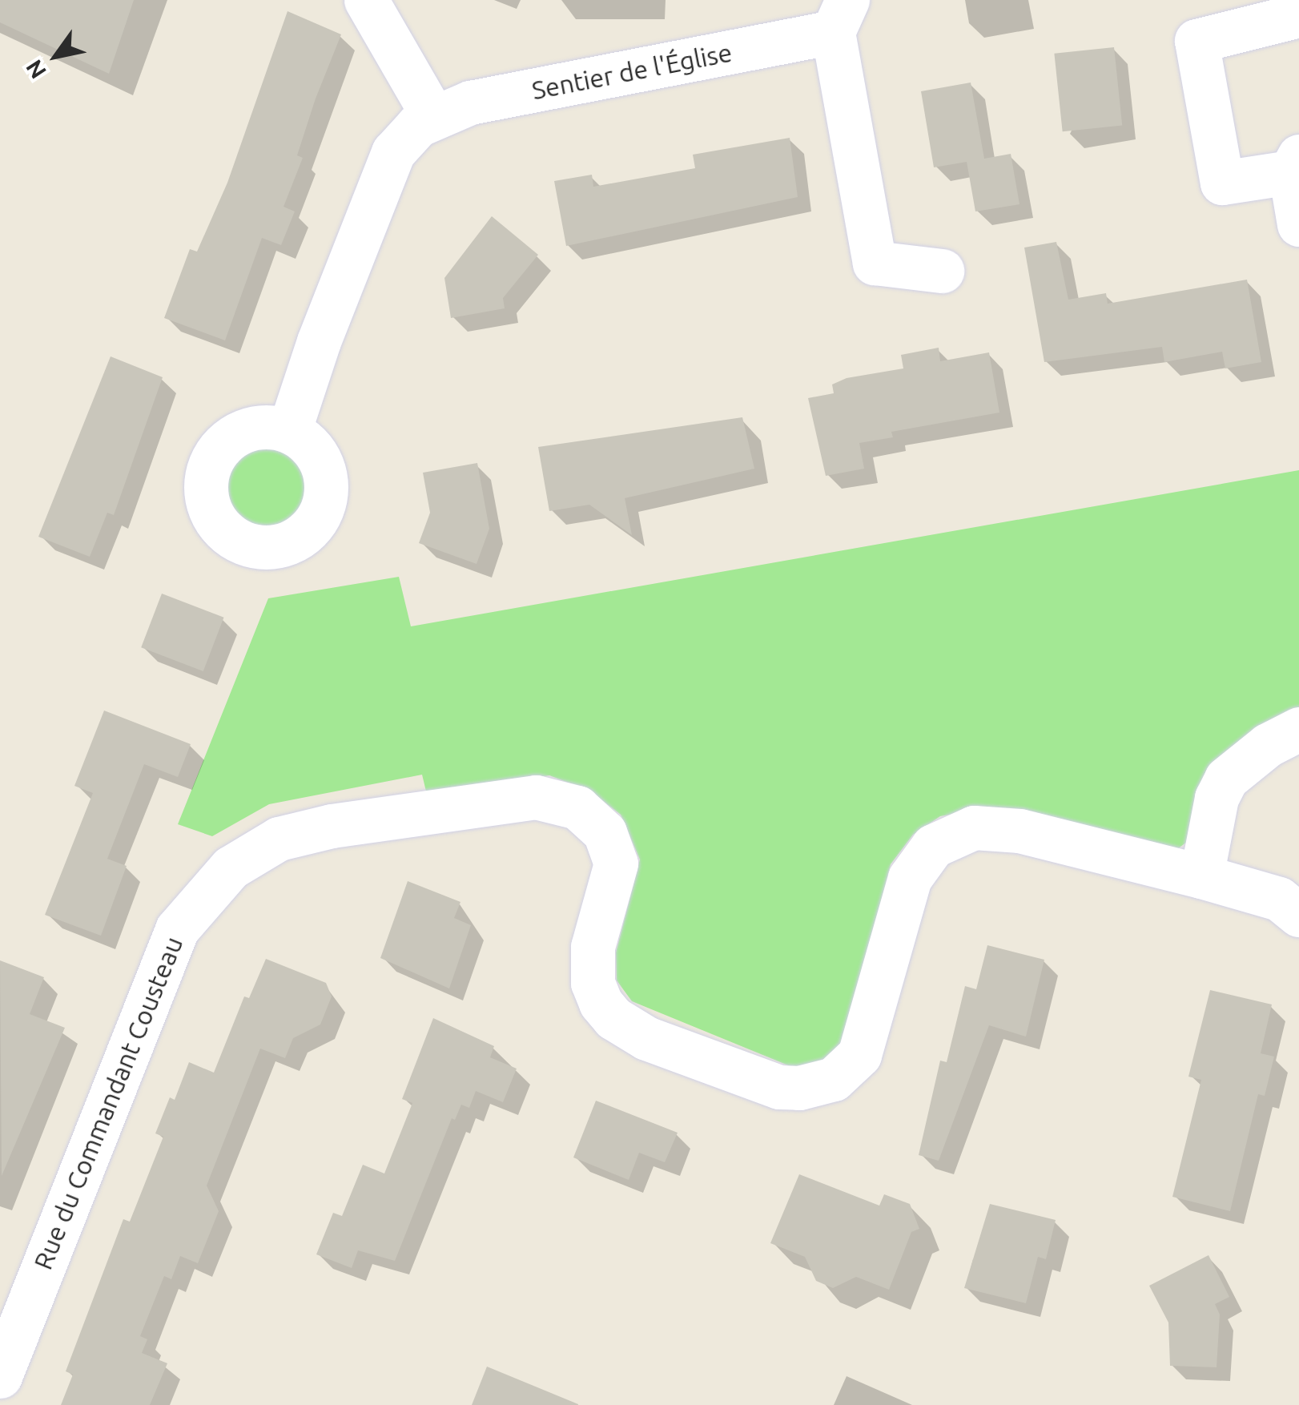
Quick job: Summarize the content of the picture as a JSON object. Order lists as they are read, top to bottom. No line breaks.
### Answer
{"streets":{"street":["Sentier de l'Église","Rue du Commandant Cousteau"]},"north":"bottom left"}
